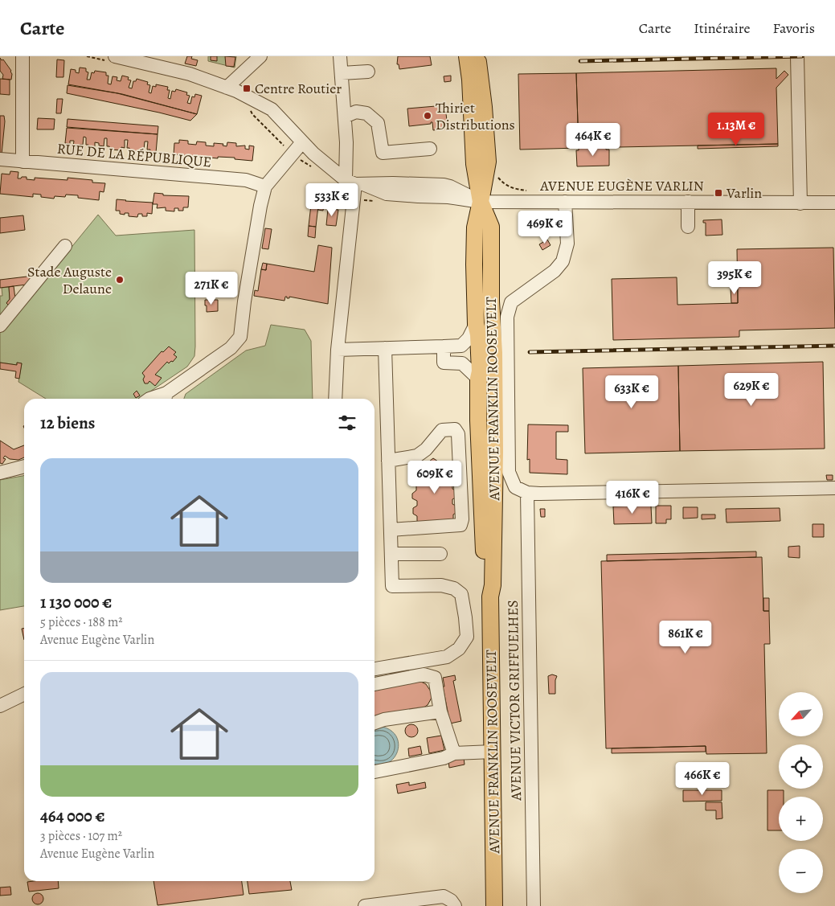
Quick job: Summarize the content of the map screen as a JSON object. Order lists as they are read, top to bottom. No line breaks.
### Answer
{"streets":{"main road":["AVENUE FRANKLIN ROOSEVELT"],"street":["RUE DE LA RÉPUBLIQUE","AVENUE EUGÈNE VARLIN","AVENUE VICTOR GRIFFUELHES"]},"crossings":[["AVENUE EUGÈNE VARLIN","AVENUE FRANKLIN ROOSEVELT"]],"places":{"transit":["Centre Routier","Varlin"],"other":["Thiriet Distributions","Stade Auguste Delaune"]},"north":"bottom left","page":{"header":"Carte","nav":["Carte","Itinéraire","Favoris"],"price":["1.13M €","464K €","533K €","469K €","395K €","271K €","629K €","633K €","609K €","416K €","861K €","466K €"],"heading":"12 biens","list":[{"name":"1 130 000 €","note":"5 pièces · 188 m² · Avenue Eugène Varlin"},{"name":"464 000 €","note":"3 pièces · 107 m² · Avenue Eugène Varlin"}],"map_buttons":["+","−"]}}
